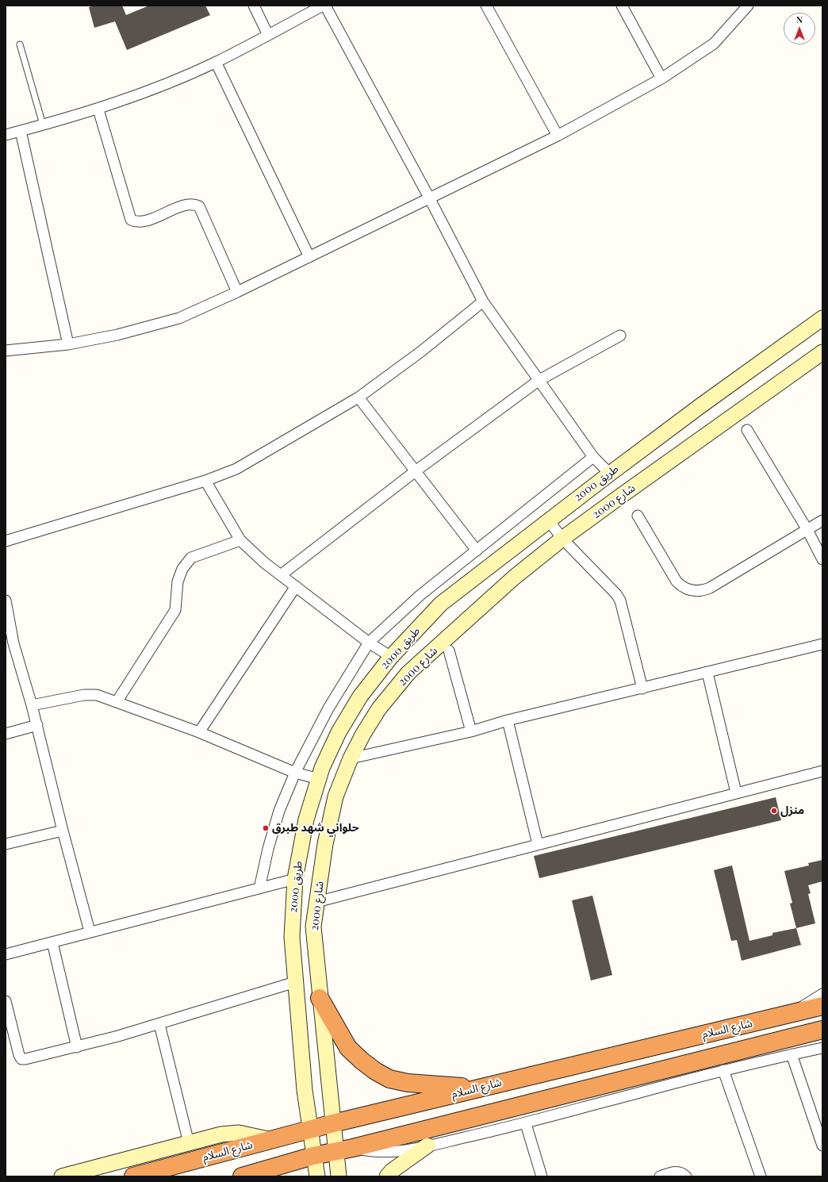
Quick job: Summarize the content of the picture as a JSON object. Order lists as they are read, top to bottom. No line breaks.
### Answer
{"streets":{"highway":["شارع السلام"],"street":["طريق 2000","شارع 2000"]},"crossings":[["طريق 2000","شارع السلام"],["شارع 2000","شارع السلام"]],"places":["منزل","حلواني شهد طبرق"],"north":"top"}
